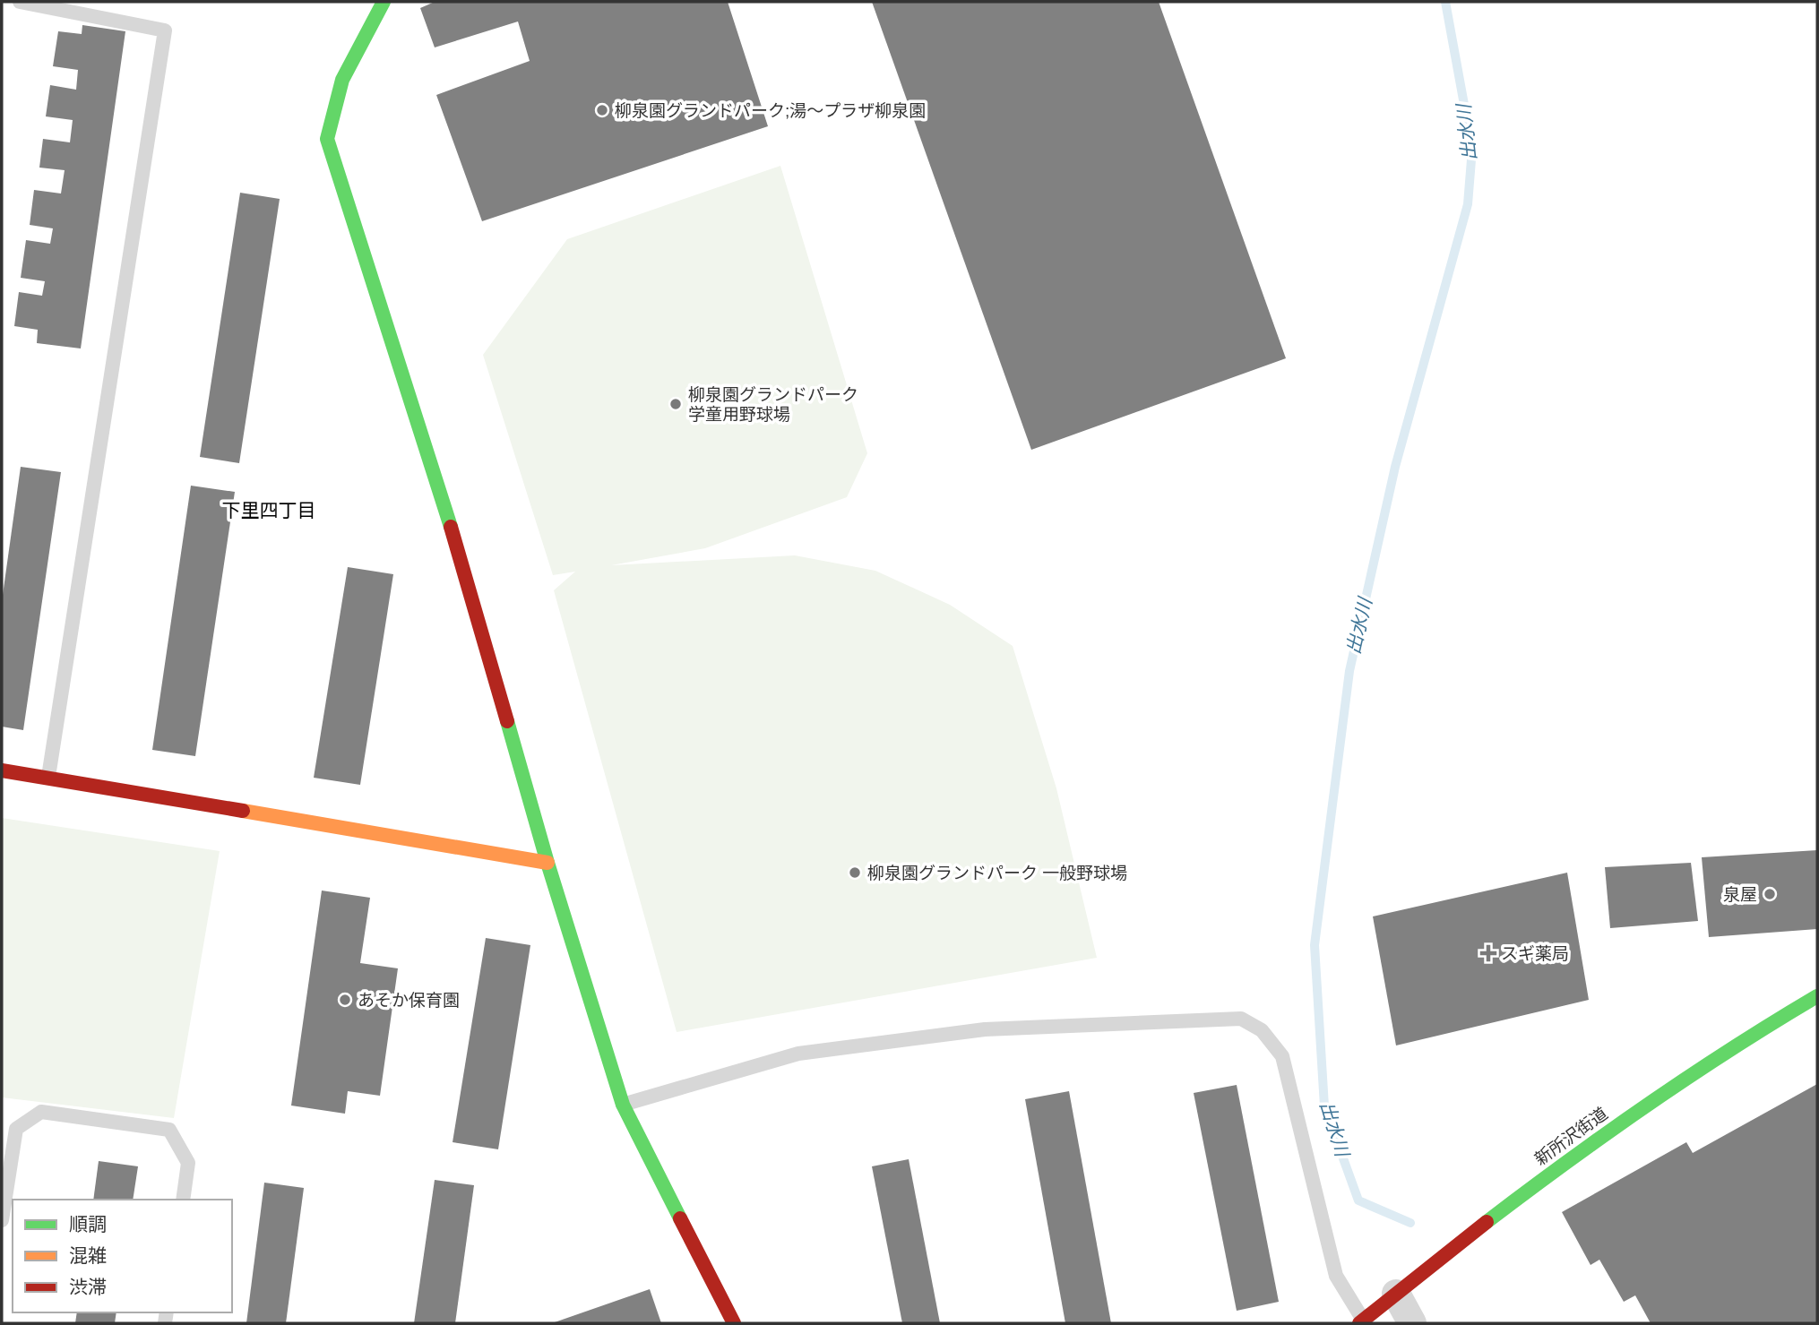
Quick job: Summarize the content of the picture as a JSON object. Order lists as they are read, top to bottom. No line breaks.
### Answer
{"streets":{"street":["新所沢街道"]},"districts":["下里四丁目"],"water":["出水川"],"places":{"other":["柳泉園グランドパーク;湯〜プラザ柳泉園","柳泉園グランドパーク 学童用野球場","柳泉園グランドパーク 一般野球場","泉屋","あそか保育園"],"health":["スギ薬局"]},"legend":["順調","混雑","渋滞"]}
